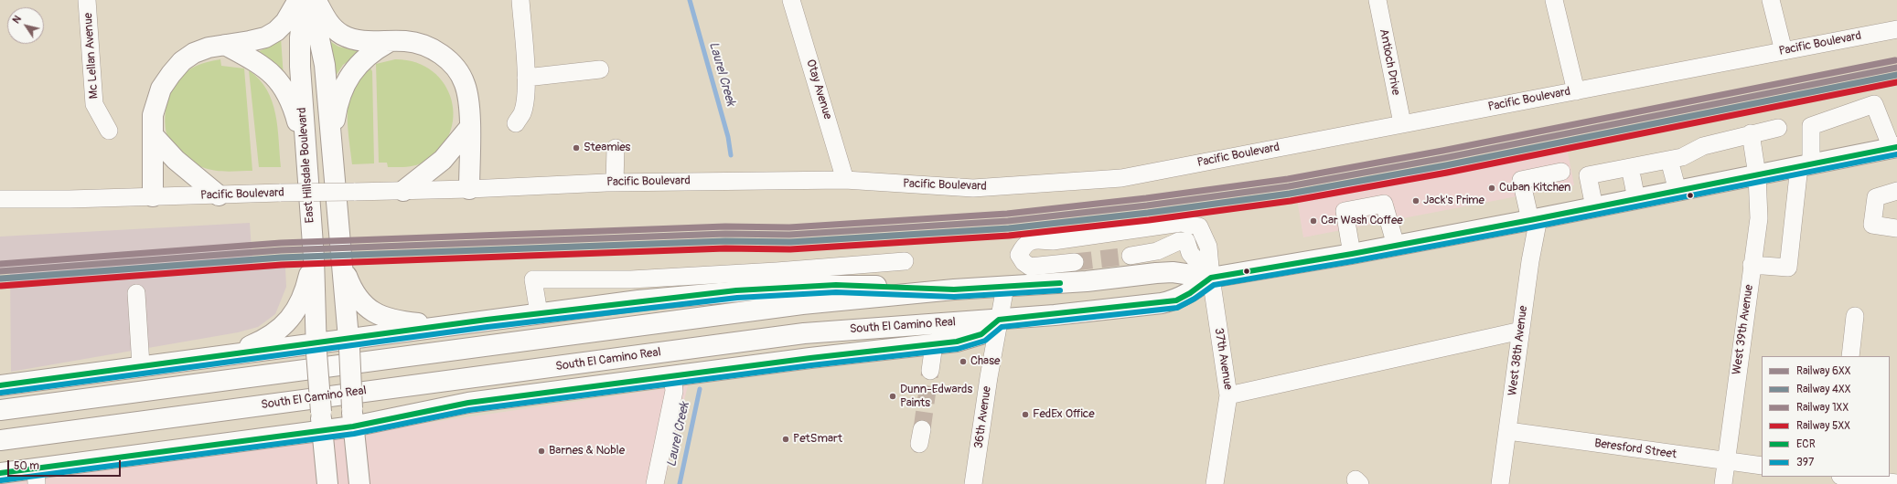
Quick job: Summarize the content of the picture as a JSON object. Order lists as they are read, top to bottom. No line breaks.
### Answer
{"streets":{"main road":["East Hillsdale Boulevard","South El Camino Real"],"street":["Pacific Boulevard","Mc Lellan Avenue","Antioch Drive","Otay Avenue","West 39th Avenue","West 38th Avenue","37th Avenue","36th Avenue","Beresford Street"]},"crossings":[["Pacific Boulevard","Antioch Drive"],["Pacific Boulevard","Otay Avenue"],["South El Camino Real","West 39th Avenue"],["South El Camino Real","West 38th Avenue"],["South El Camino Real","37th Avenue"],["South El Camino Real","36th Avenue"],["West 39th Avenue","Beresford Street"],["West 38th Avenue","Beresford Street"]],"water":["Laurel Creek"],"places":["Steamies","Cuban Kitchen","Jack's Prime","Car Wash Coffee","Chase","Dunn-Edwards Paints","FedEx Office","PetSmart","Barnes & Noble"],"lines":["rail line 1XX","rail line 6XX","rail line 4XX","rail line 5XX","transit line ECR","transit line 397"],"legend":["Railway 6XX","Railway 4XX","Railway 1XX","Railway 5XX","ECR","397"],"scale_bar":"50 m","north":"top left"}
